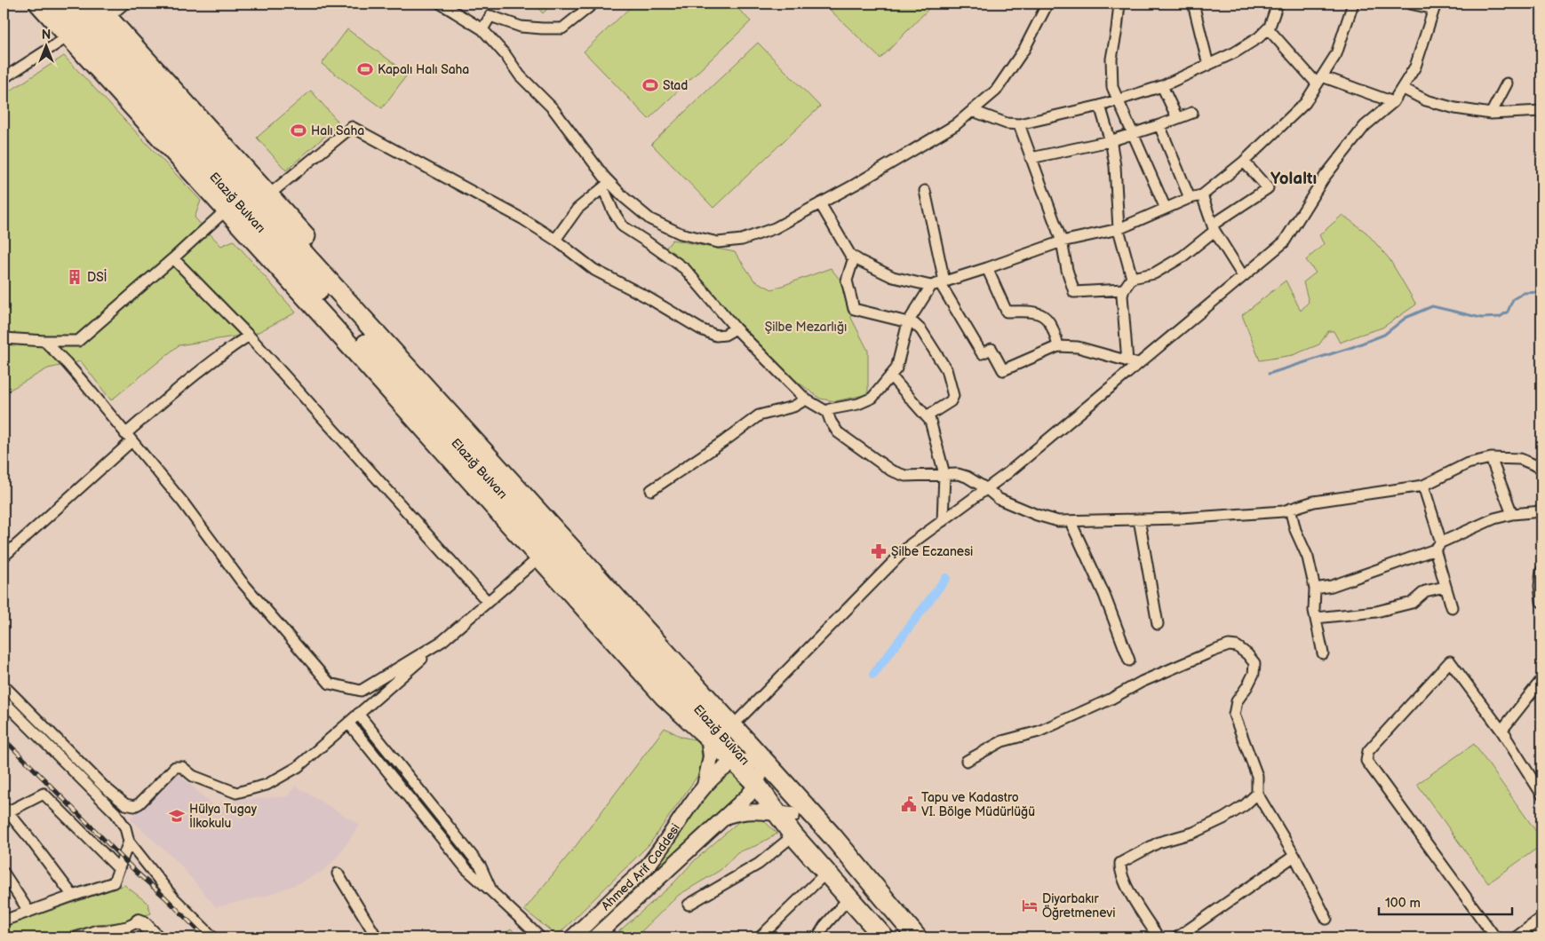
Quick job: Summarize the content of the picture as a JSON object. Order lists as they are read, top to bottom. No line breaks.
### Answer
{"streets":{"highway":["Elazığ Bulvarı"],"street":["Ahmed Arif Caddesi"]},"crossings":[["Elazığ Bulvarı","Ahmed Arif Caddesi"]],"districts":["Yolaltı"],"parks":["Şilbe Mezarlığı"],"places":{"sports":["Kapalı Halı Saha","Stad","Halı Saha"],"building":["DSİ"],"pharmacy":["Şilbe Eczanesi"],"public building":["Tapu ve Kadastro VI. Bölge Müdürlüğü"],"school or university":["Hülya Tugay İlkokulu"],"hotel":["Diyarbakır Öğretmenevi"]},"scale_bar":"100 m","north":"top"}
